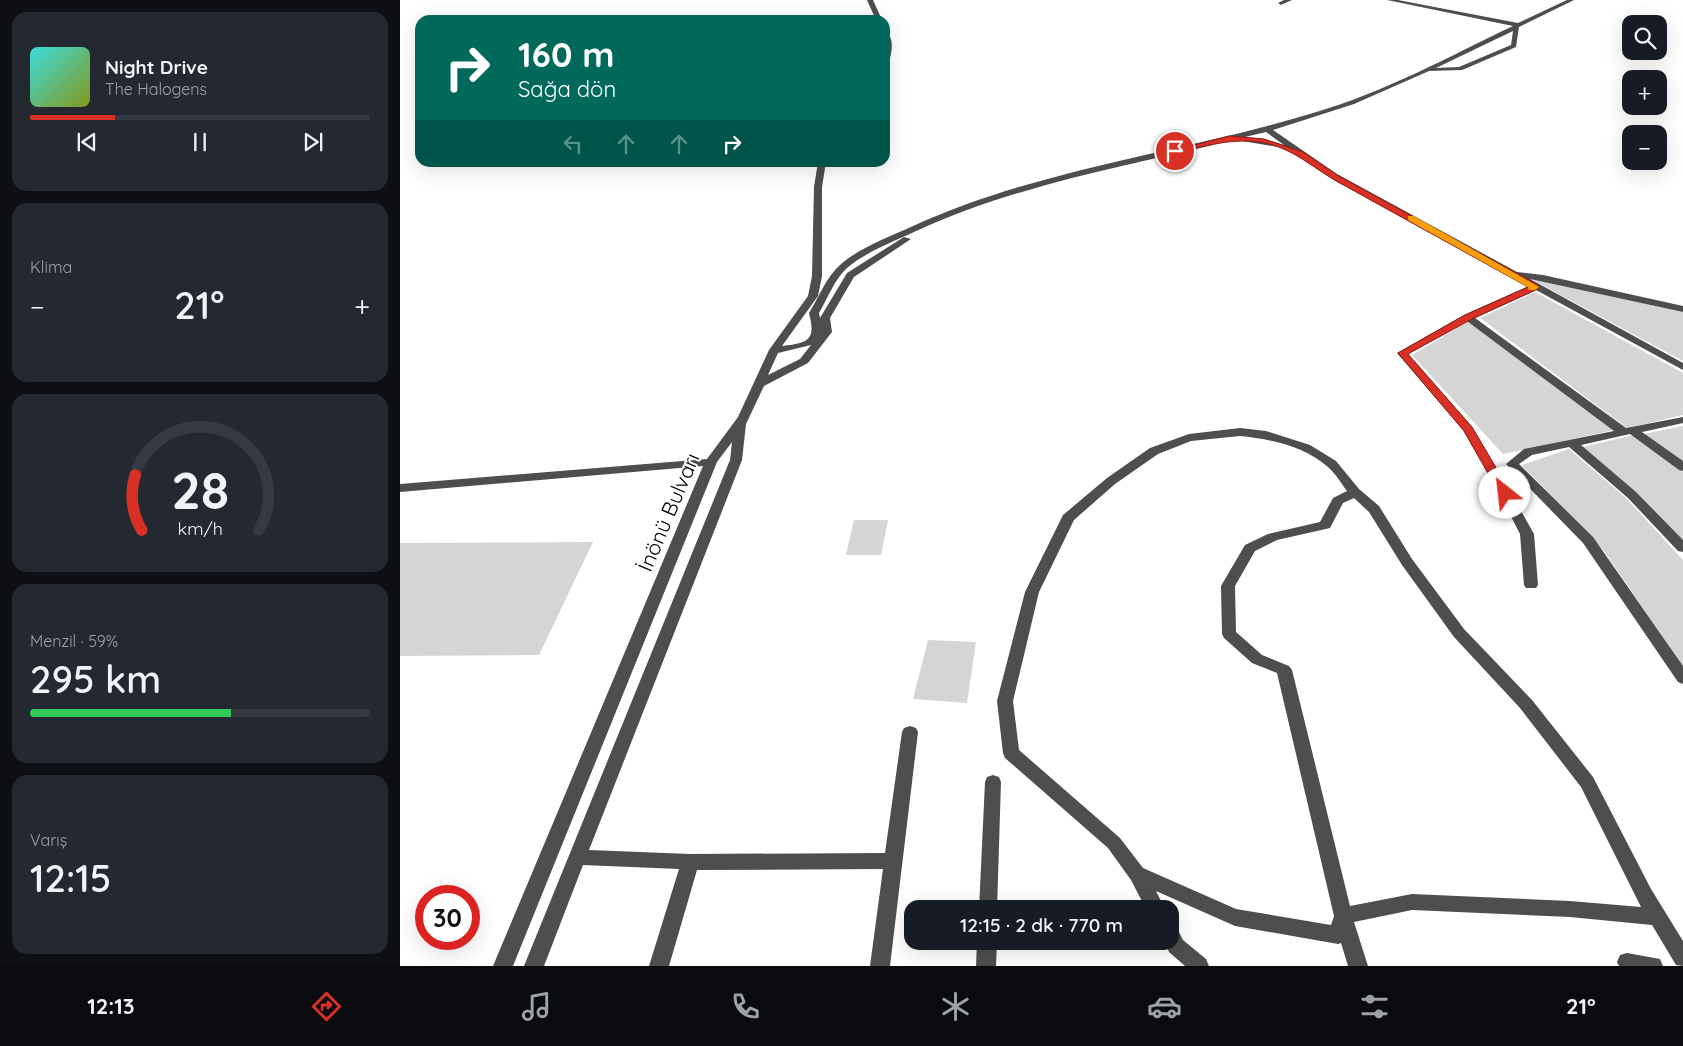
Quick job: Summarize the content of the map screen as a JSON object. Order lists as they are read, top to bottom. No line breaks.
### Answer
{"streets":{"street":["İnönü Bulvarı"]},"page":{"map_buttons":["+","−"],"turn":["160 m","Sağa dön"],"song":["Night Drive","The Halogens"],"tile":["Klima",["Menzil · 59%","295 km"],["Varış","12:15"]],"heat":["−","21°","+"],"limit":"30","trip":"12:15 · 2 dk · 770 m","tabs":["12:13","21°"],"gauge":["28","km/h"]}}
